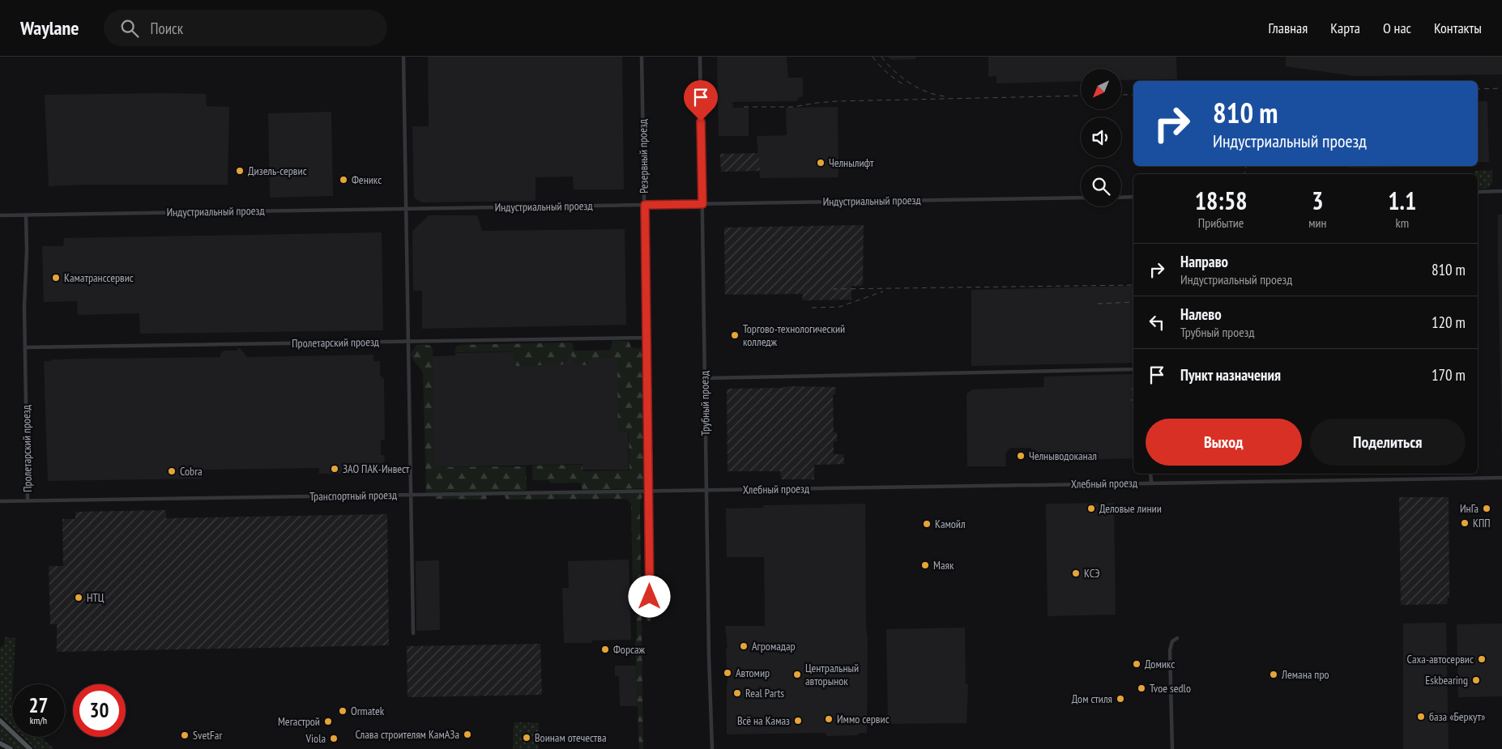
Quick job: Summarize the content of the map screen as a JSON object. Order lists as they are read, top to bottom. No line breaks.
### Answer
{"streets":{"street":["Резервный проезд","Индустриальный проезд","Пролетарский проезд","Трубный проезд","Хлебный проезд","Транспортный проезд"]},"crossings":[["Резервный проезд","Индустриальный проезд"],["Резервный проезд","Пролетарский проезд"],["Резервный проезд","Транспортный проезд"],["Индустриальный проезд","Пролетарский проезд"],["Индустриальный проезд","Трубный проезд"],["Пролетарский проезд","Транспортный проезд"],["Трубный проезд","Хлебный проезд"],["Трубный проезд","Транспортный проезд"],["Хлебный проезд","Транспортный проезд"]],"places":["Челнылифт","Дизель-сервис","Феникс","Каматранссервис","Торгово-технологический колледж","Челныводоканал","ЗАО ПАК-Инвест","Cobra","Деловые линии","ИнГа","КПП","Камойл","Маяк","КСЭ","НТЦ","Агромадар","Форсаж","Саха-автосервис","Домикс","Автомир","Центральный авторынок","Лемана про","Eskbearing","Tvoe sedlo","Real Parts","Дом стиля","Ormatek","база «Беркут»","Иммо сервис","Всё на Камаз","Мегастрой","Слава строителям КамАЗа","SvetFar","Воинам отечества","Viola"],"north":"bottom left","page":{"header":"Waylane","search":"Поиск","nav":["Главная","Карта","О нас","Контакты"],"turn":["810 m","Индустриальный проезд"],"eta":["18:58","Прибытие","3","мин","1.1","km"],"list":[{"name":"Направо","note":"Индустриальный проезд","value":"810 m"},{"name":"Налево","note":"Трубный проезд","value":"120 m"},{"name":"Пункт назначения","value":"170 m"}],"buttons":["Выход","Поделиться"],"speed":"27 km/h","limit":"30"}}
